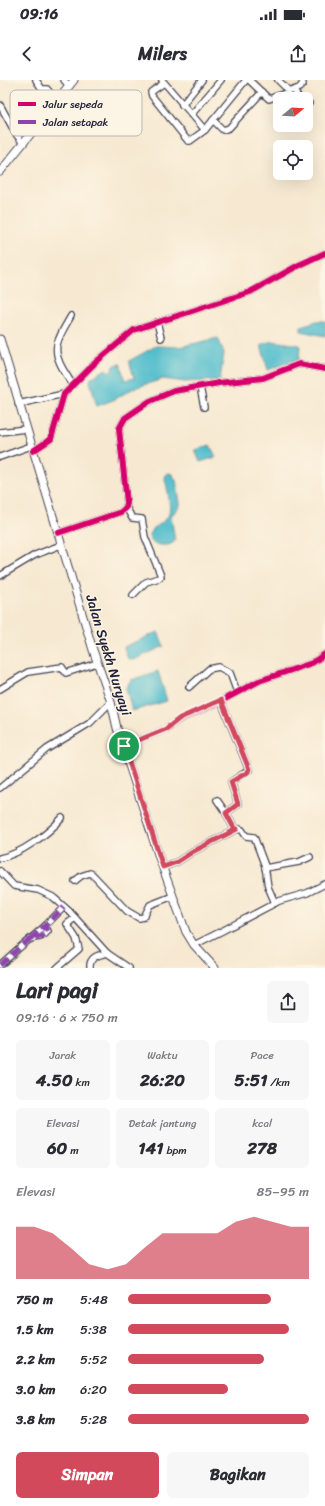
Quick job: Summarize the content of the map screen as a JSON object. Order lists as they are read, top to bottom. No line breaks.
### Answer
{"streets":{"main road":["Jalan Syekh Nuryayi"]},"legend":["Jalur sepeda","Jalan setapak"],"north":"right","page":{"status":"09:16","header":"Milers","heading":["Lari pagi","09:16 · 6 × 750 m"],"stats":[["Jarak","4.50 km"],["Waktu","26:20"],["Pace","5:51 /km"],["Elevasi","60 m"],["Detak jantung","141 bpm"],["kcal","278"]],"chart":["Elevasi","85–95 m"],"list":[{"name":"750 m","note":"5:48"},{"name":"1.5 km","note":"5:38"},{"name":"2.2 km","note":"5:52"},{"name":"3.0 km","note":"6:20"},{"name":"3.8 km","note":"5:28"}],"buttons":["Simpan","Bagikan"]}}
